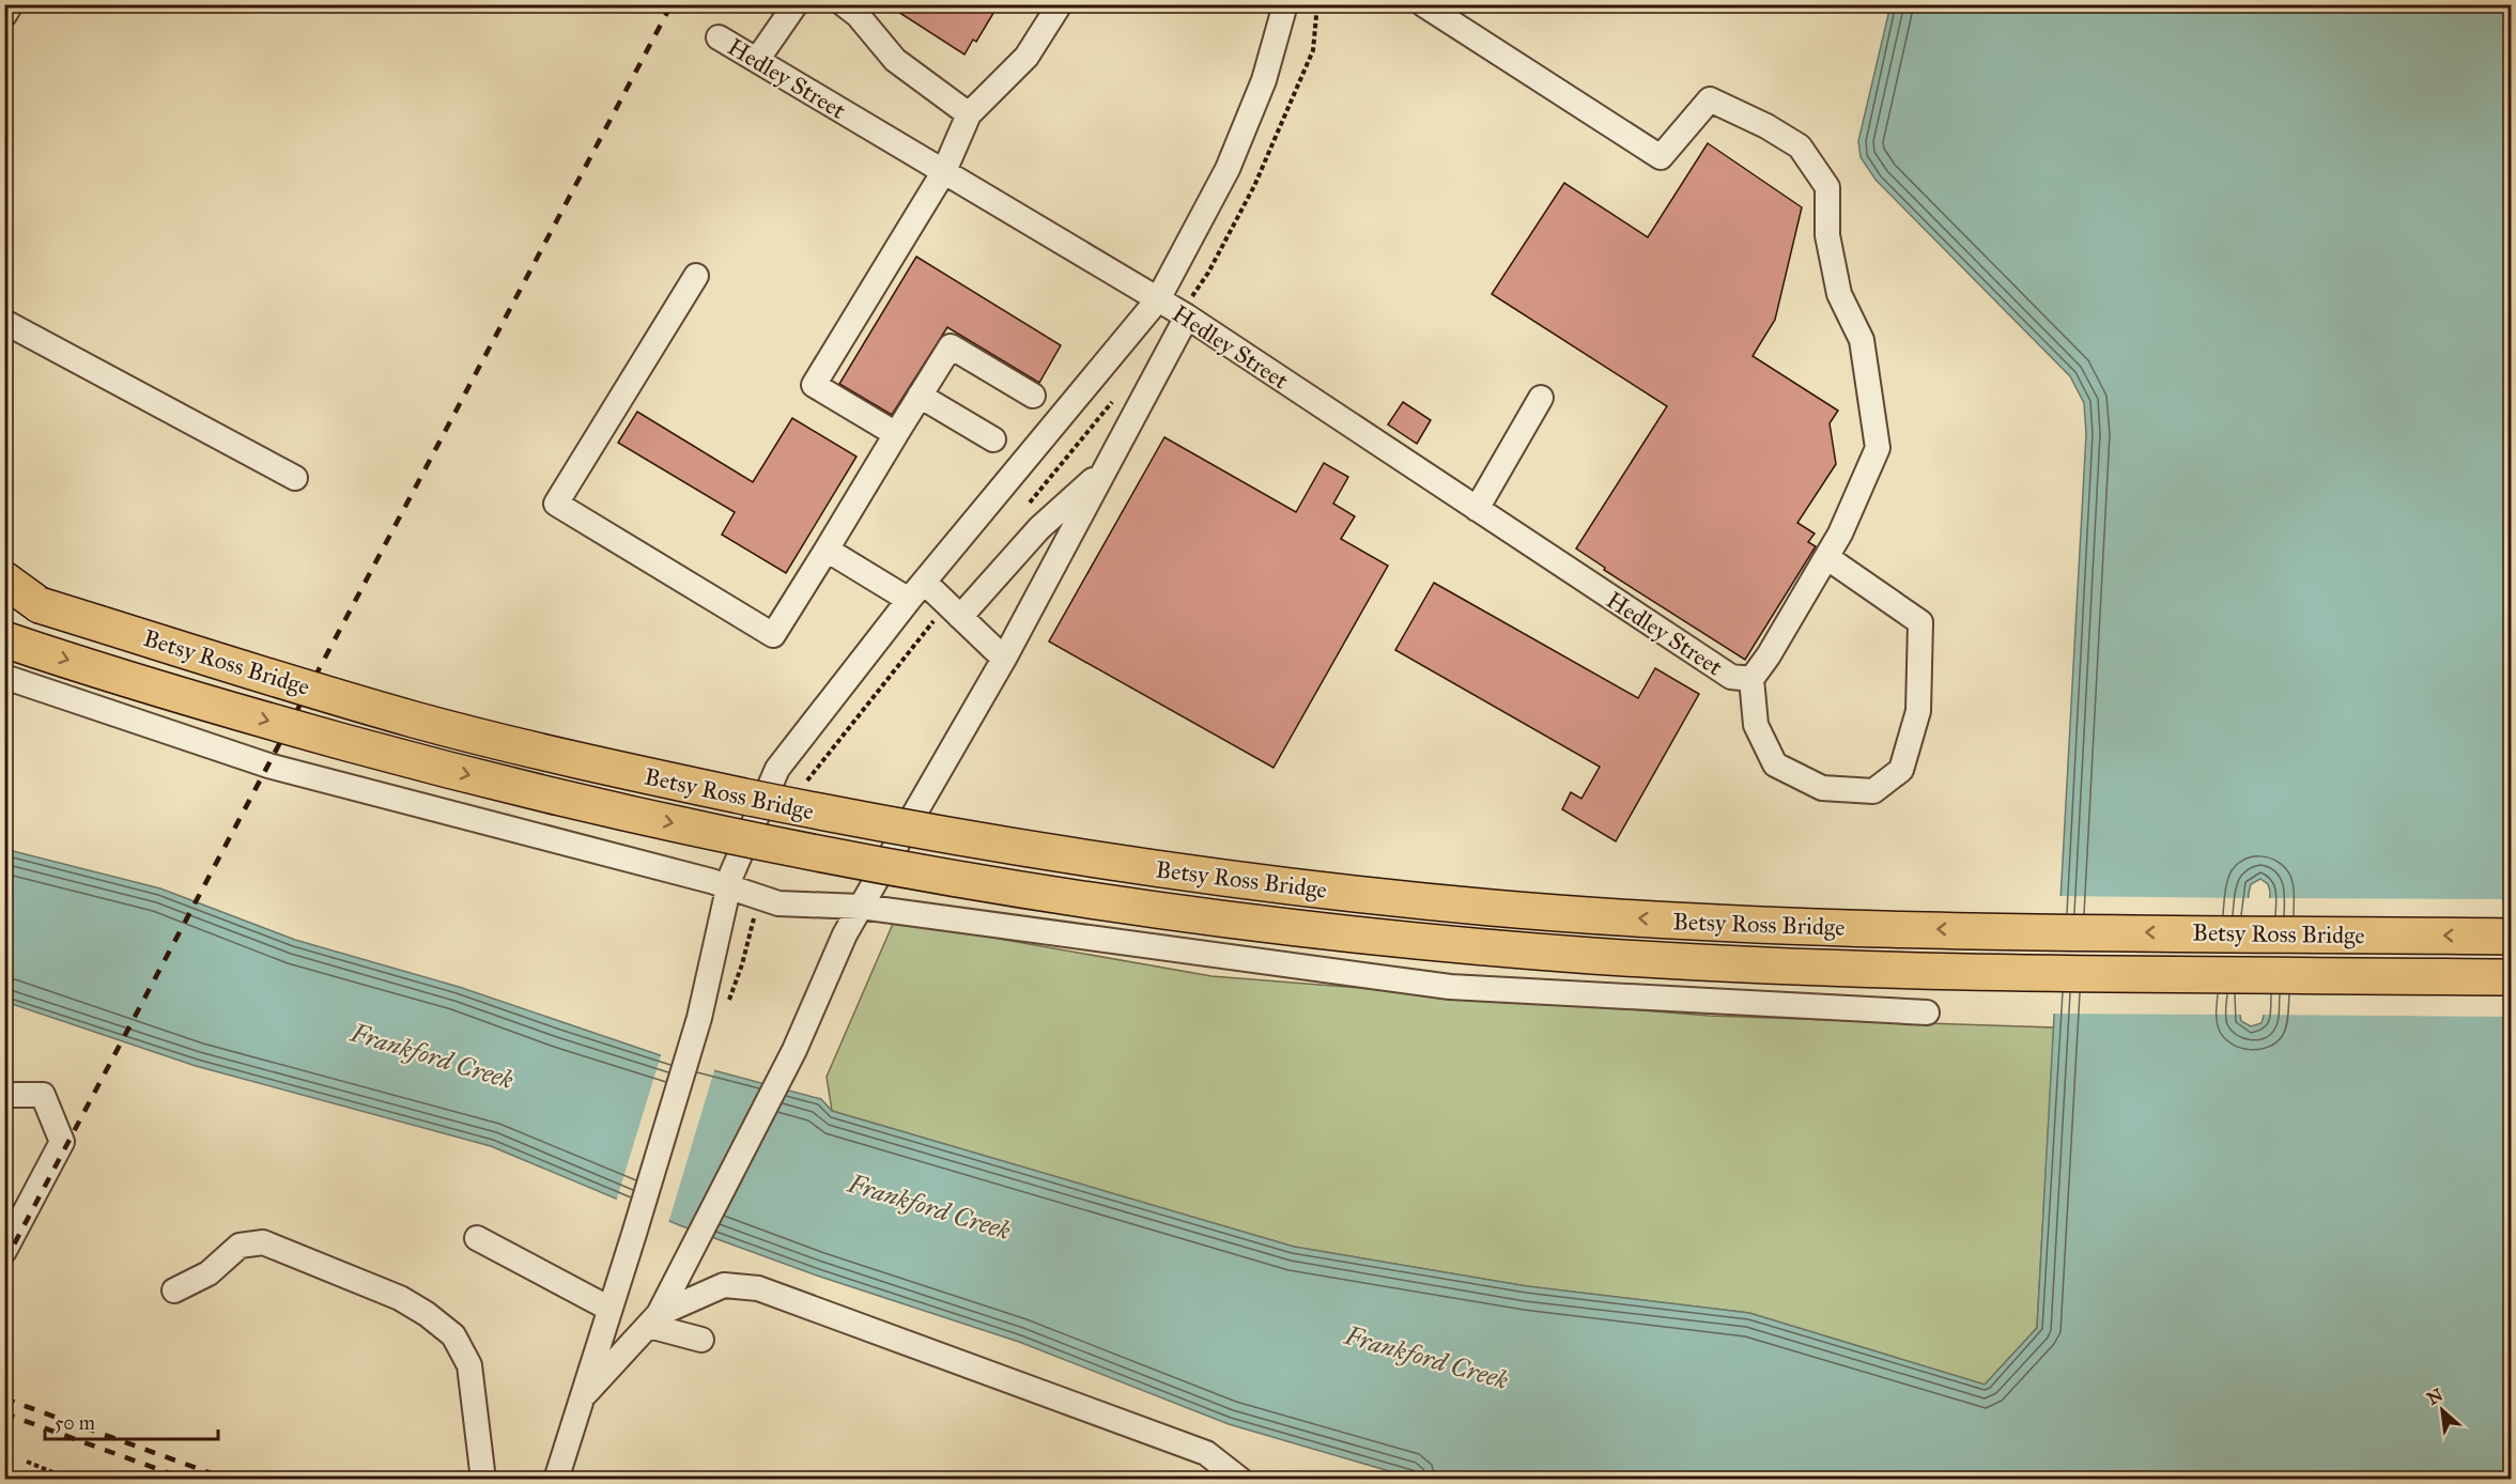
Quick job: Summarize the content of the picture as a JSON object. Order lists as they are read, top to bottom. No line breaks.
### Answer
{"streets":{"highway":["Betsy Ross Bridge"],"street":["Hedley Street"]},"water":["Frankford Creek"],"scale_bar":"50 m","north":"top left"}
